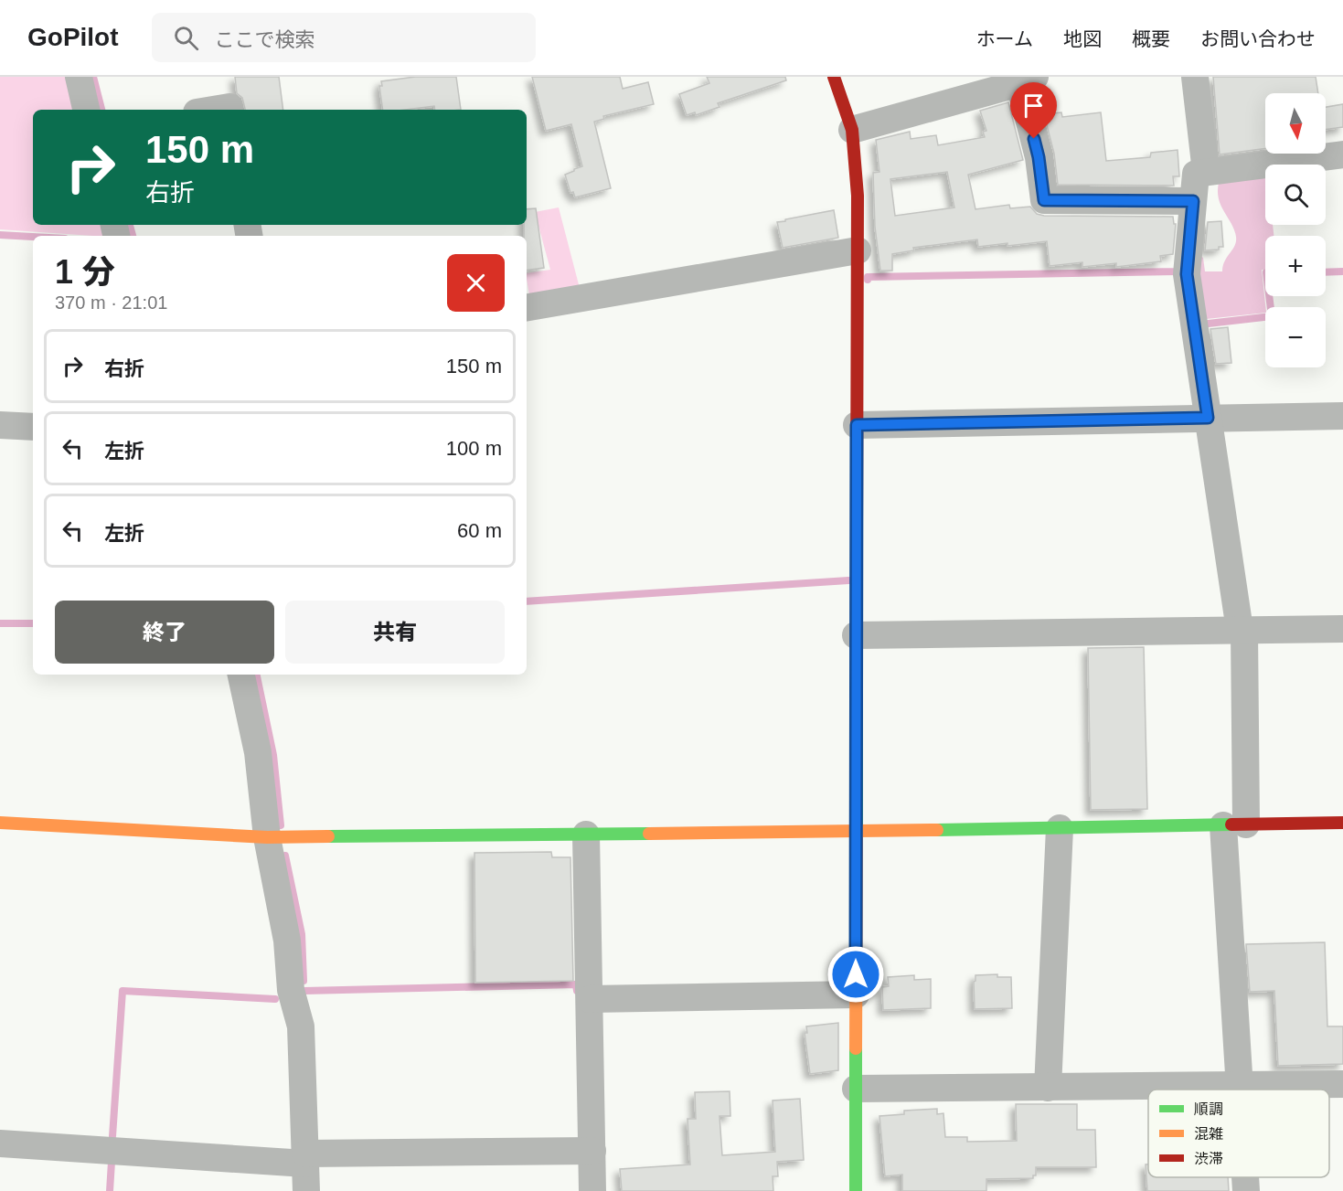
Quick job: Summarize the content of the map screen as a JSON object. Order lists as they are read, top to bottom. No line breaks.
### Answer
{"legend":["順調","混雑","渋滞"],"north":"bottom","page":{"header":"GoPilot","search":"ここで検索","nav":["ホーム","地図","概要","お問い合わせ"],"map_buttons":["+","−"],"turn":["150 m","右折"],"heading":["1 分","370 m · 21:01"],"list":[{"name":"右折","value":"150 m"},{"name":"左折","value":"100 m"},{"name":"左折","value":"60 m"}],"buttons":["終了","共有"]}}
